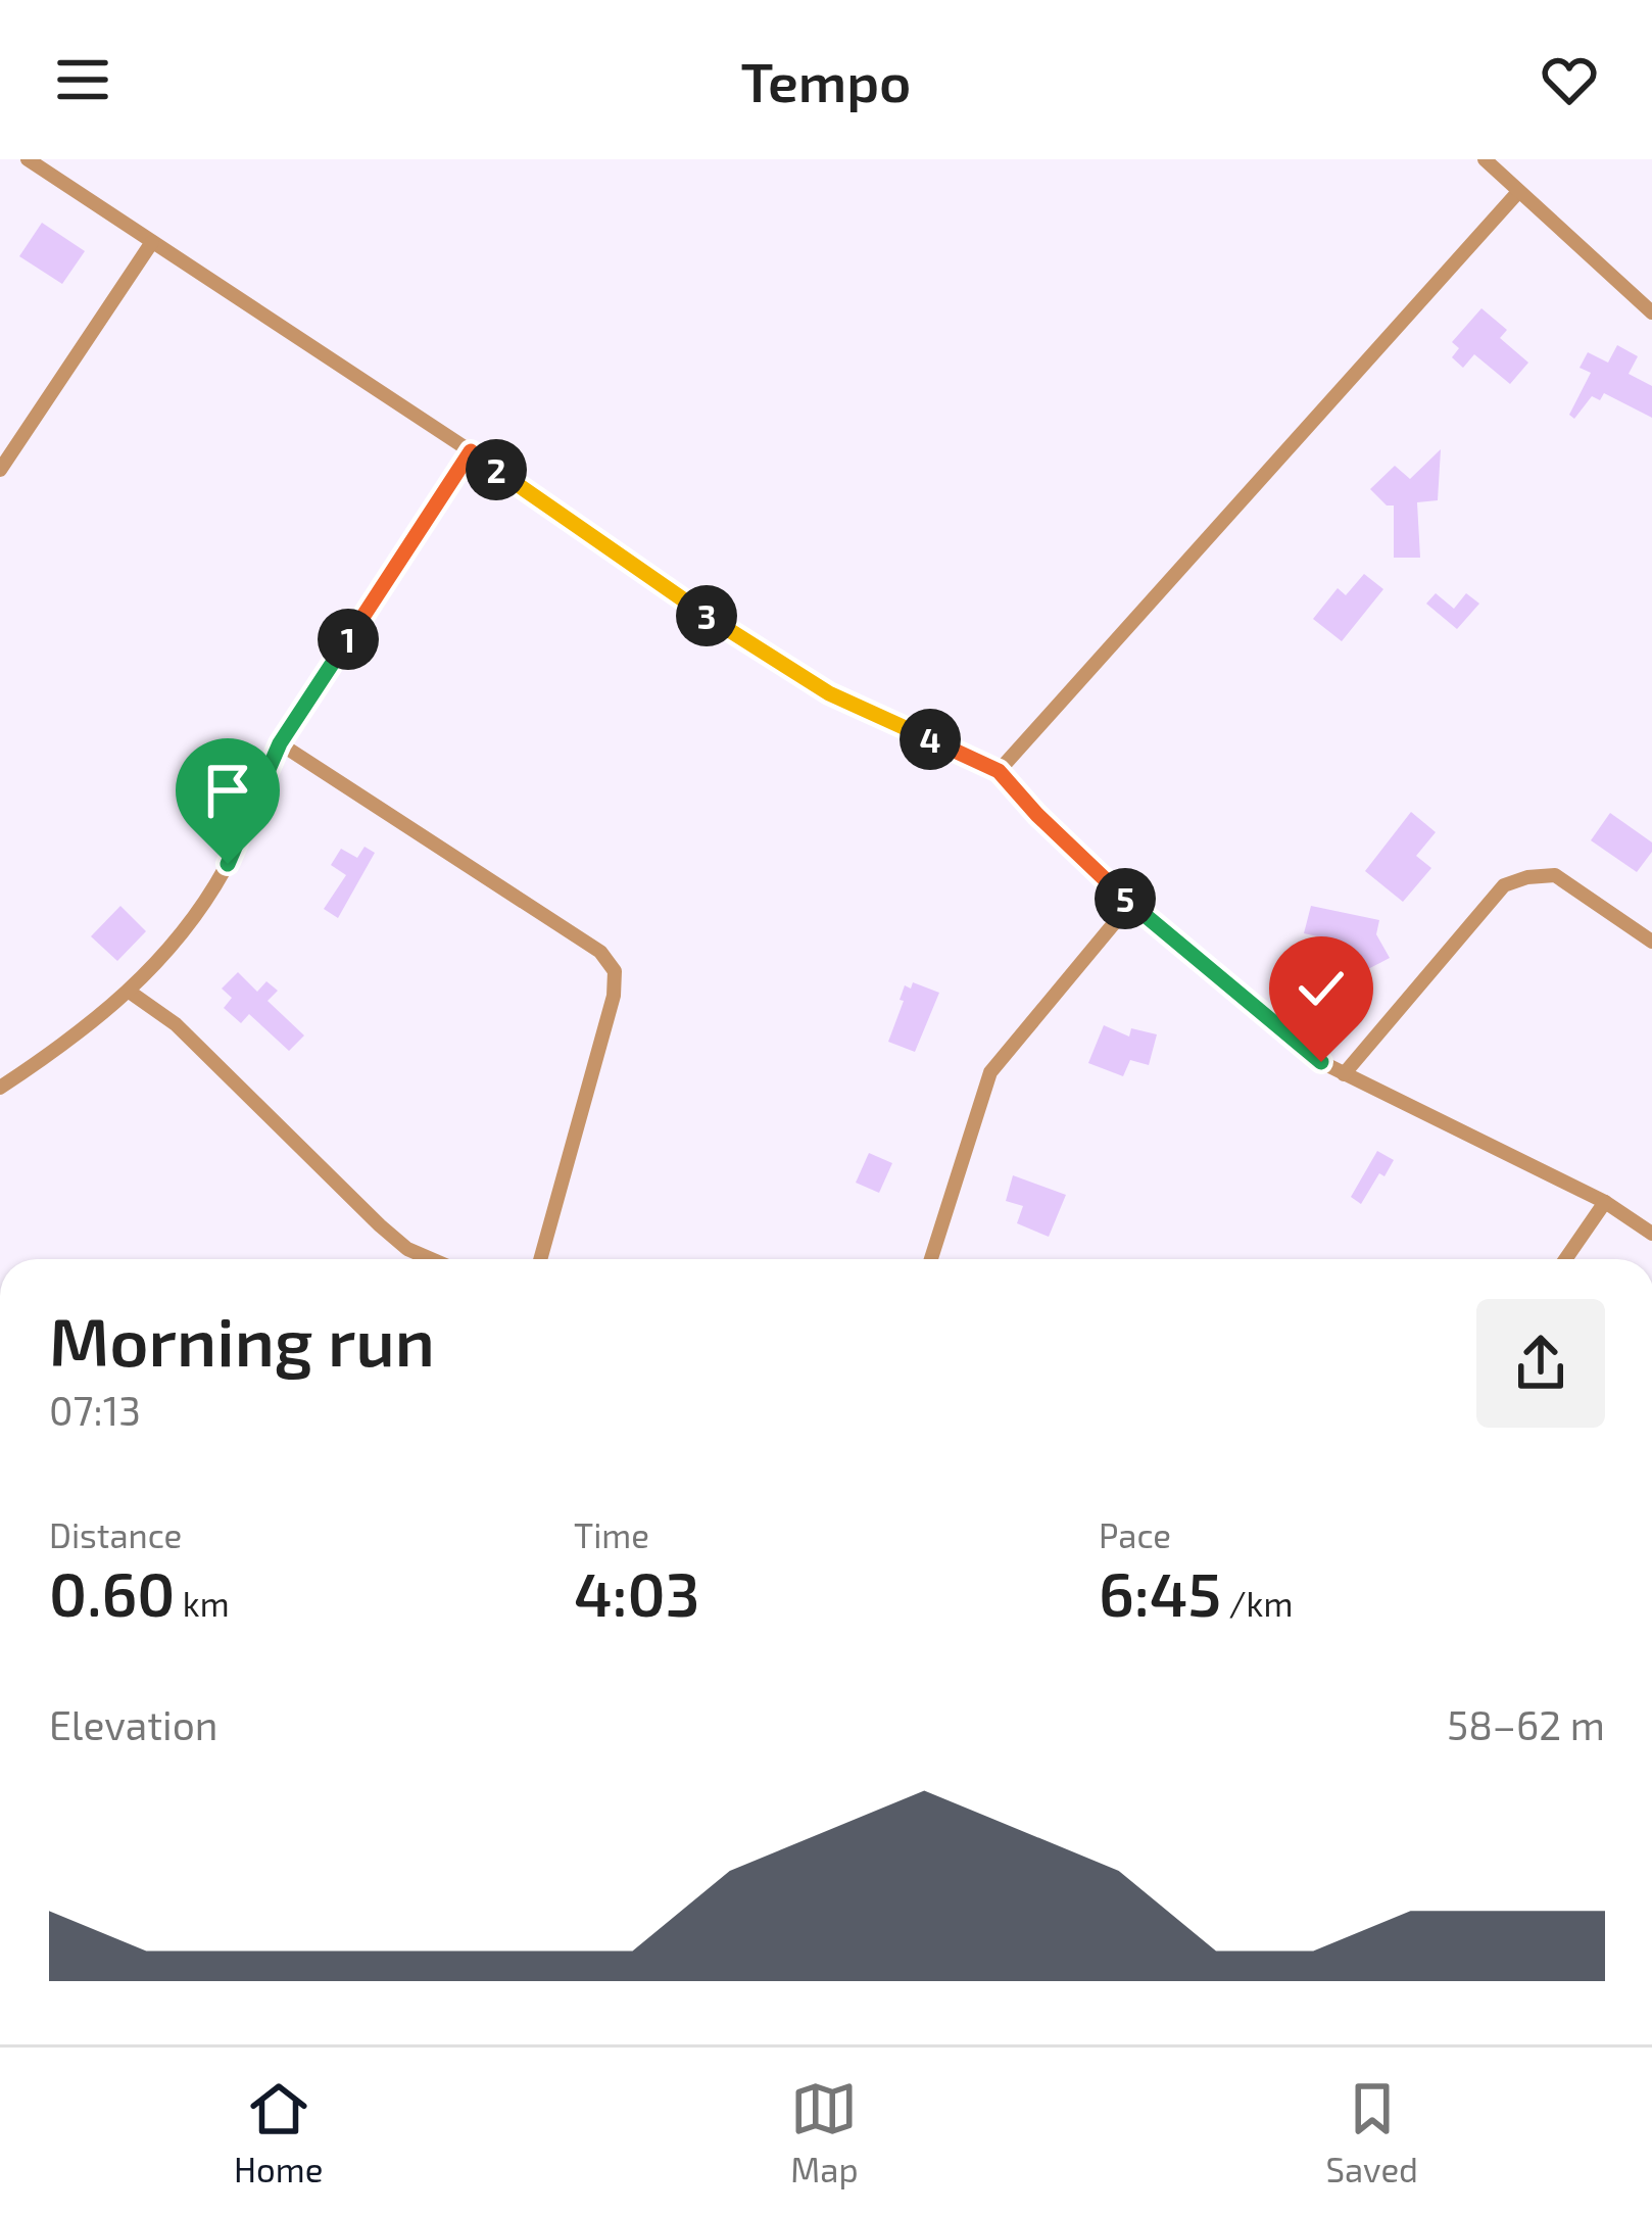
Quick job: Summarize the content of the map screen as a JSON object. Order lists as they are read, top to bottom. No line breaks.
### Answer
{"page":{"header":"Tempo","pins":["2","3","1","4","5"],"heading":["Morning run","07:13"],"stats":[["Distance","0.60 km"],["Time","4:03"],["Pace","6:45 /km"]],"chart":["Elevation","58–62 m"],"tabs":["Home","Map","Saved"]}}
